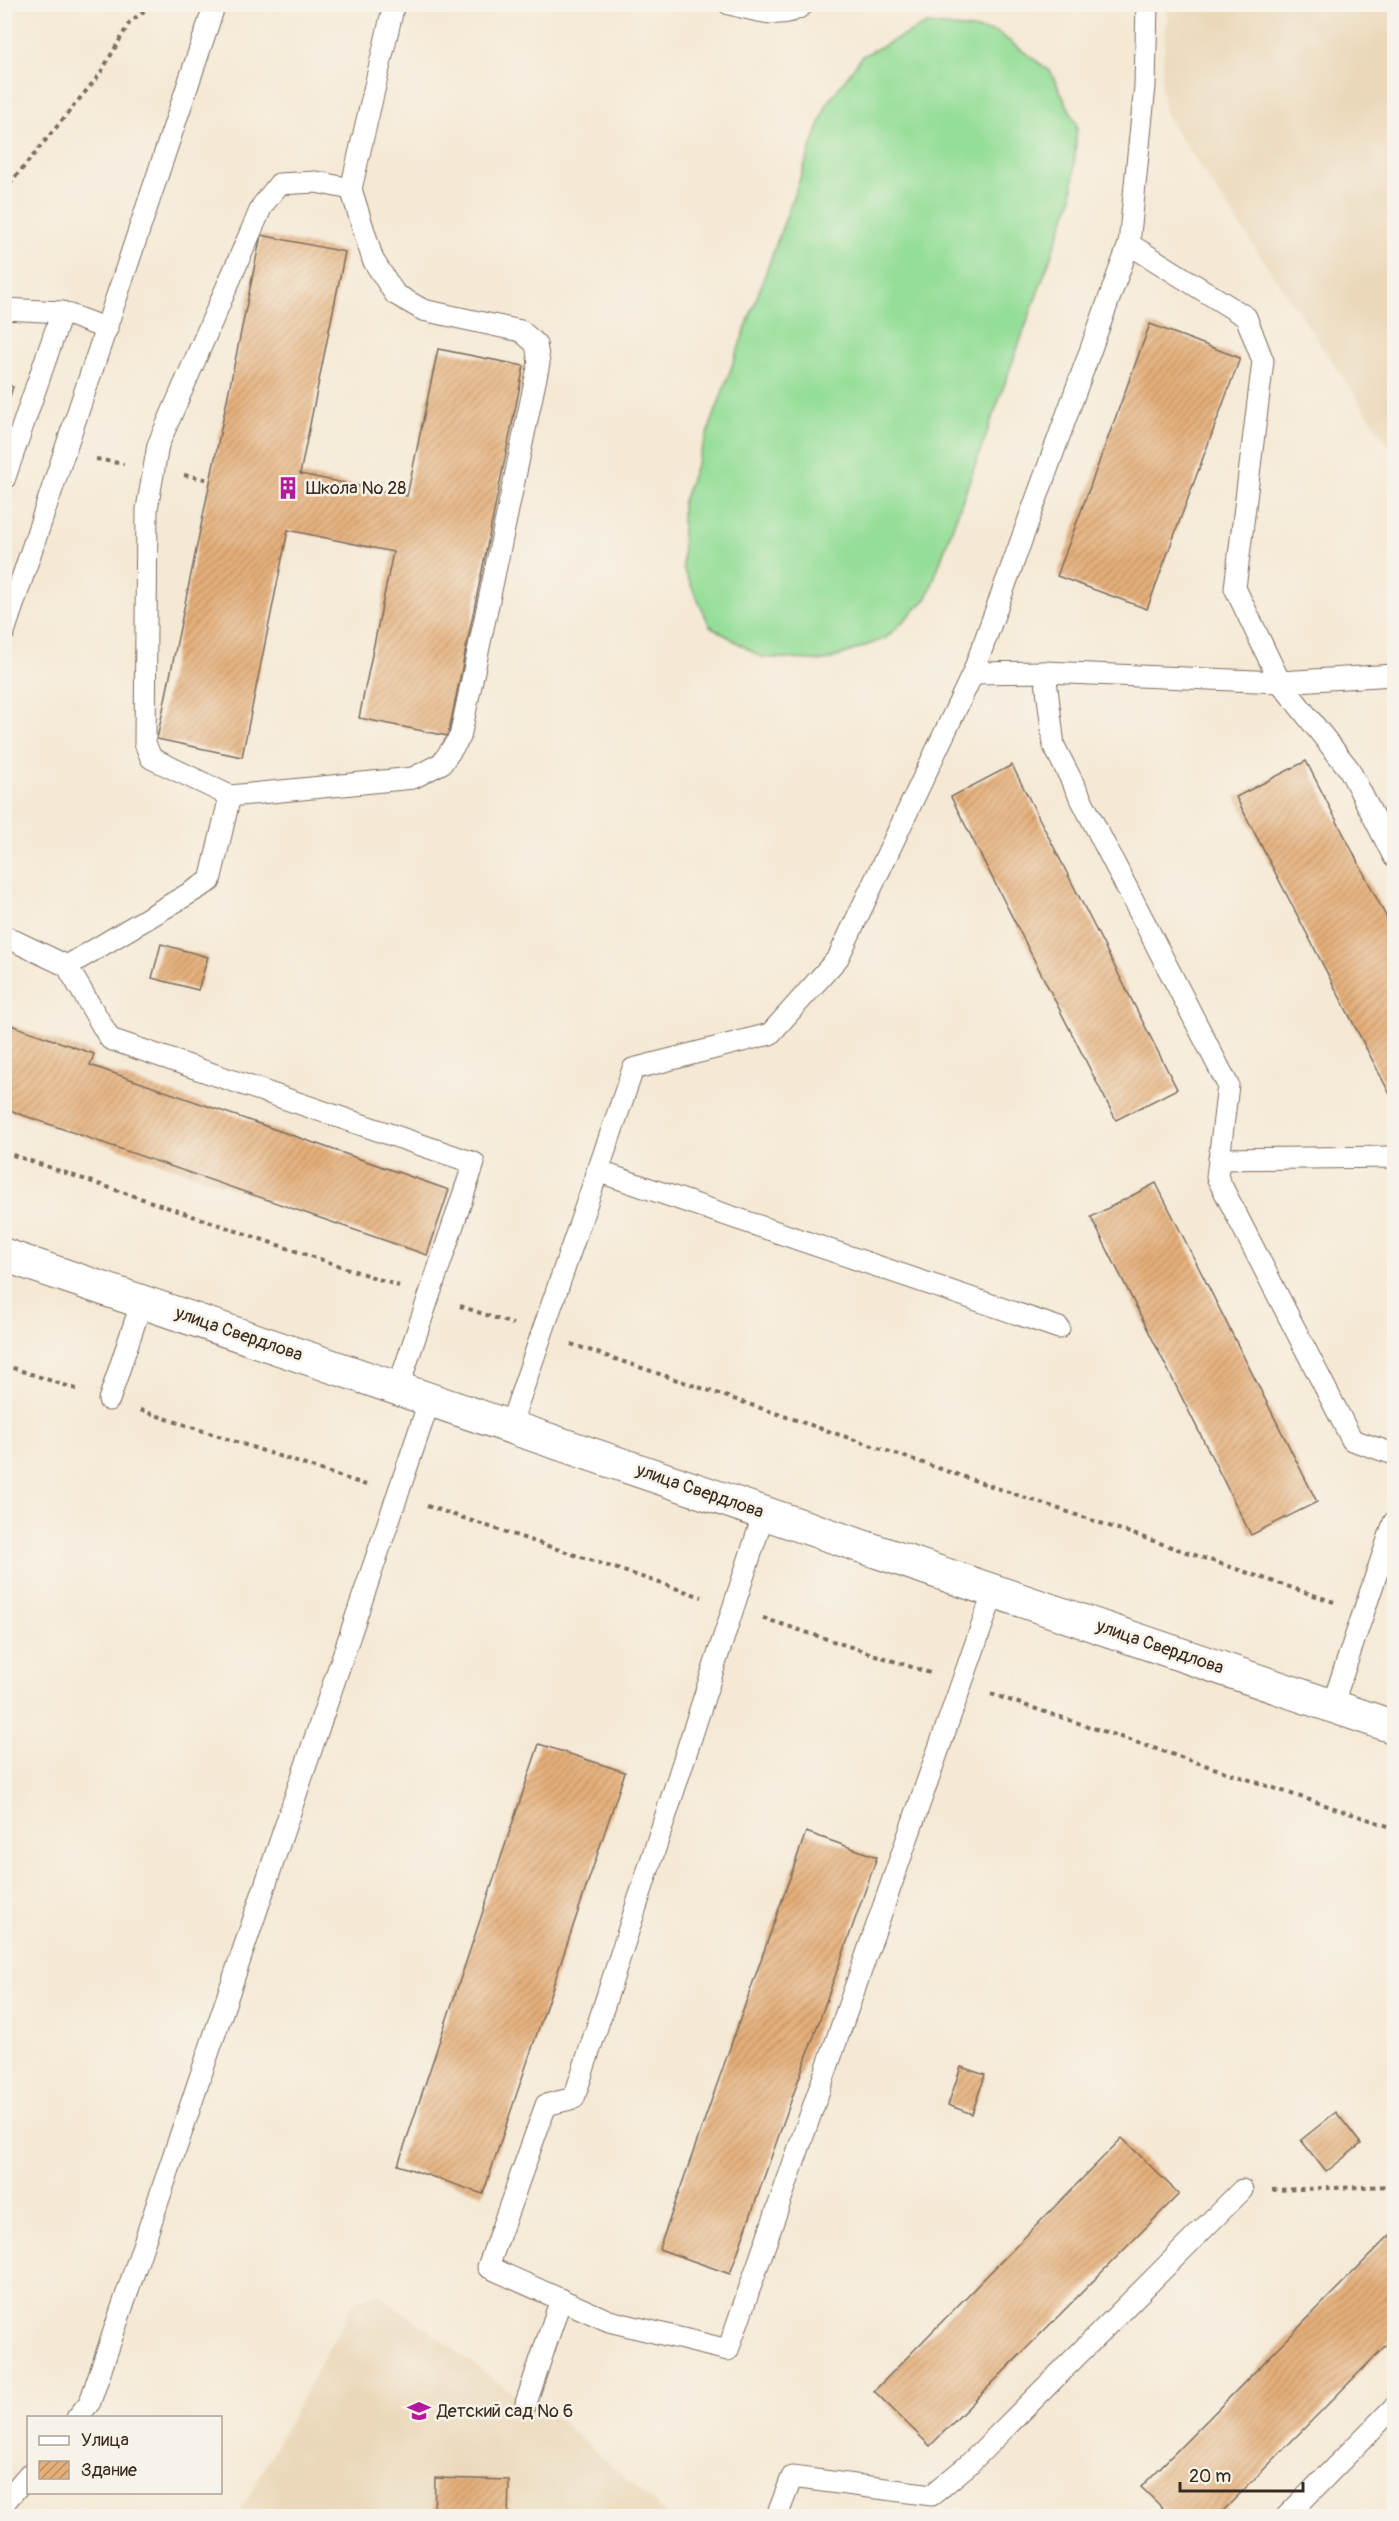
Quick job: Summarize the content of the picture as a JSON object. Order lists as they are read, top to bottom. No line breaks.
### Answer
{"streets":{"main road":["улица Свердлова"]},"places":{"building":["Школа № 28"],"school or university":["Детский сад № 6"]},"legend":["Улица","Здание"],"scale_bar":"20 m"}
